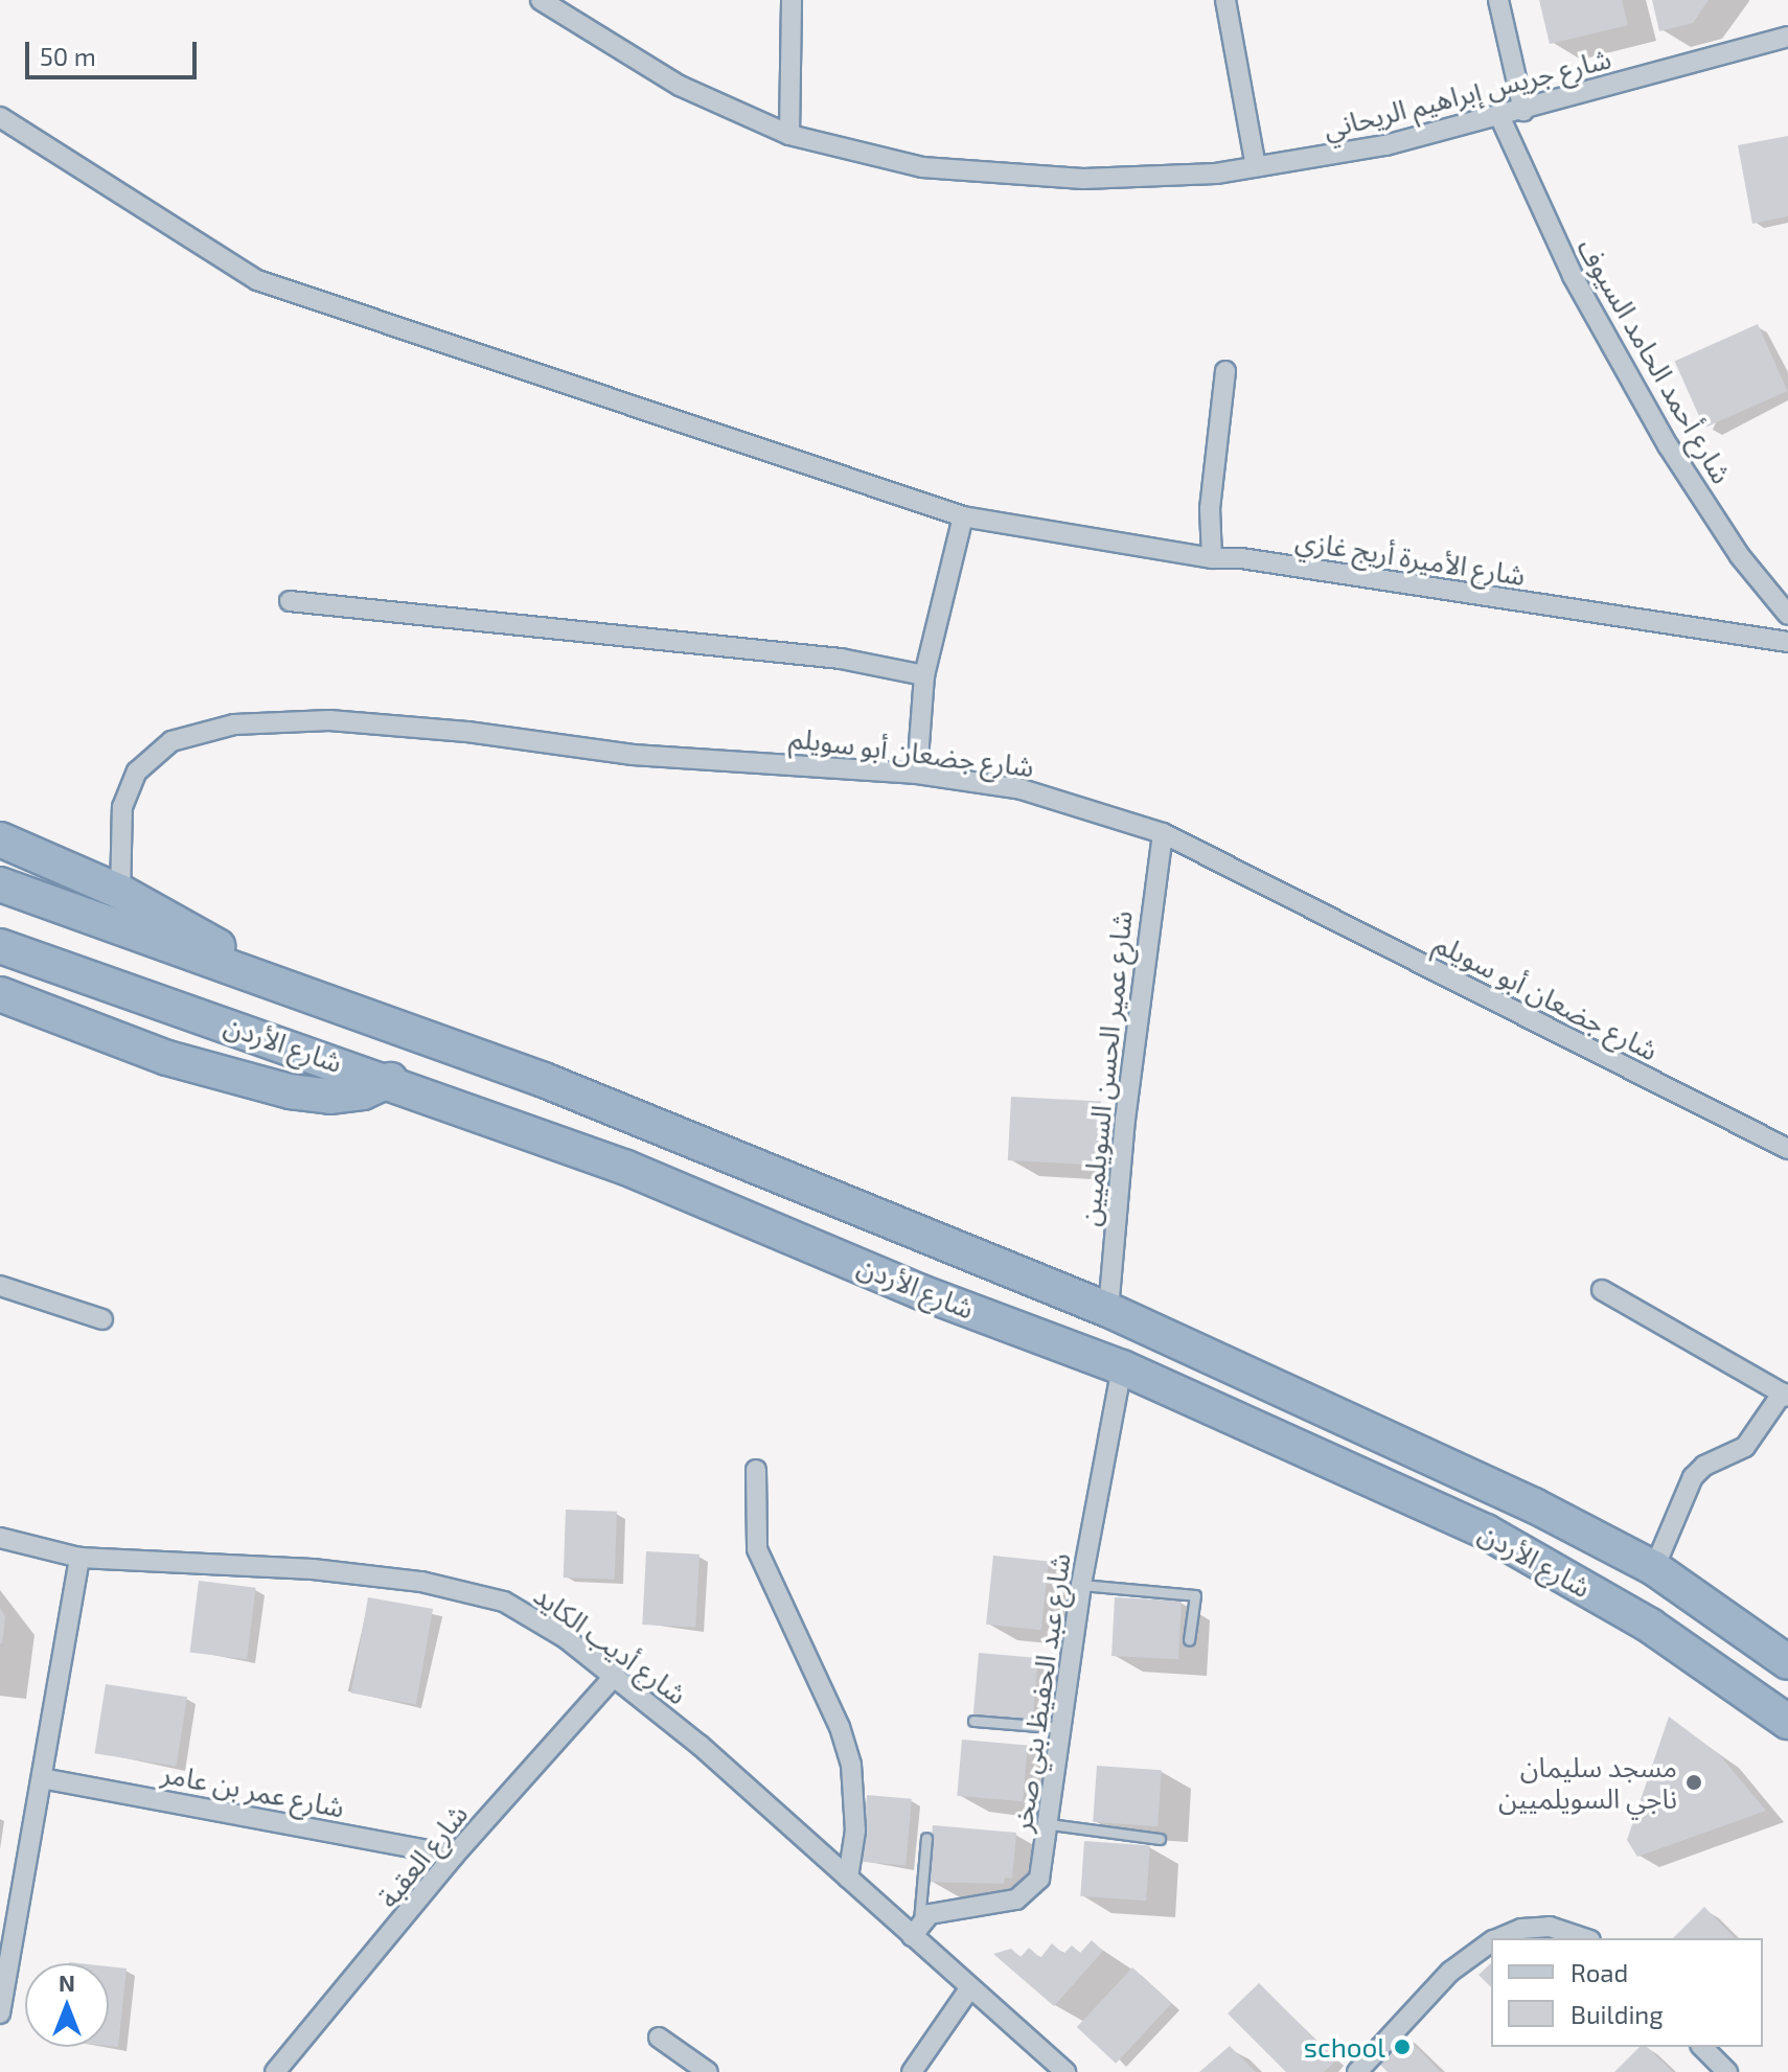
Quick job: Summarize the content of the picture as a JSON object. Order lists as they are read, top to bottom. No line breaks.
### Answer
{"streets":{"highway":["شارع الأردن"],"street":["شارع جريس إبراهيم الريحاني","شارع أحمد الحامد السيوف","شارع الأميرة أريج غازي","شارع جضعان أبو سويلم","شارع عمير الحسن السويلميين","شارع أديب الكايد","شارع عبد الحفيظ بني صخر","شارع عمر بن عامر","شارع العقبة"]},"crossings":[["شارع جريس إبراهيم الريحاني","شارع أحمد الحامد السيوف"],["شارع جضعان أبو سويلم","شارع الأردن"],["شارع جضعان أبو سويلم","شارع عمير الحسن السويلميين"],["شارع الأردن","شارع عمير الحسن السويلميين"],["شارع الأردن","شارع عبد الحفيظ بني صخر"],["شارع أديب الكايد","شارع عبد الحفيظ بني صخر"],["شارع أديب الكايد","شارع العقبة"],["شارع عمر بن عامر","شارع العقبة"]],"places":["مسجد سليمان ناجي السويلميين","school"],"legend":["Road","Building"],"scale_bar":"50 m","north":"top"}
